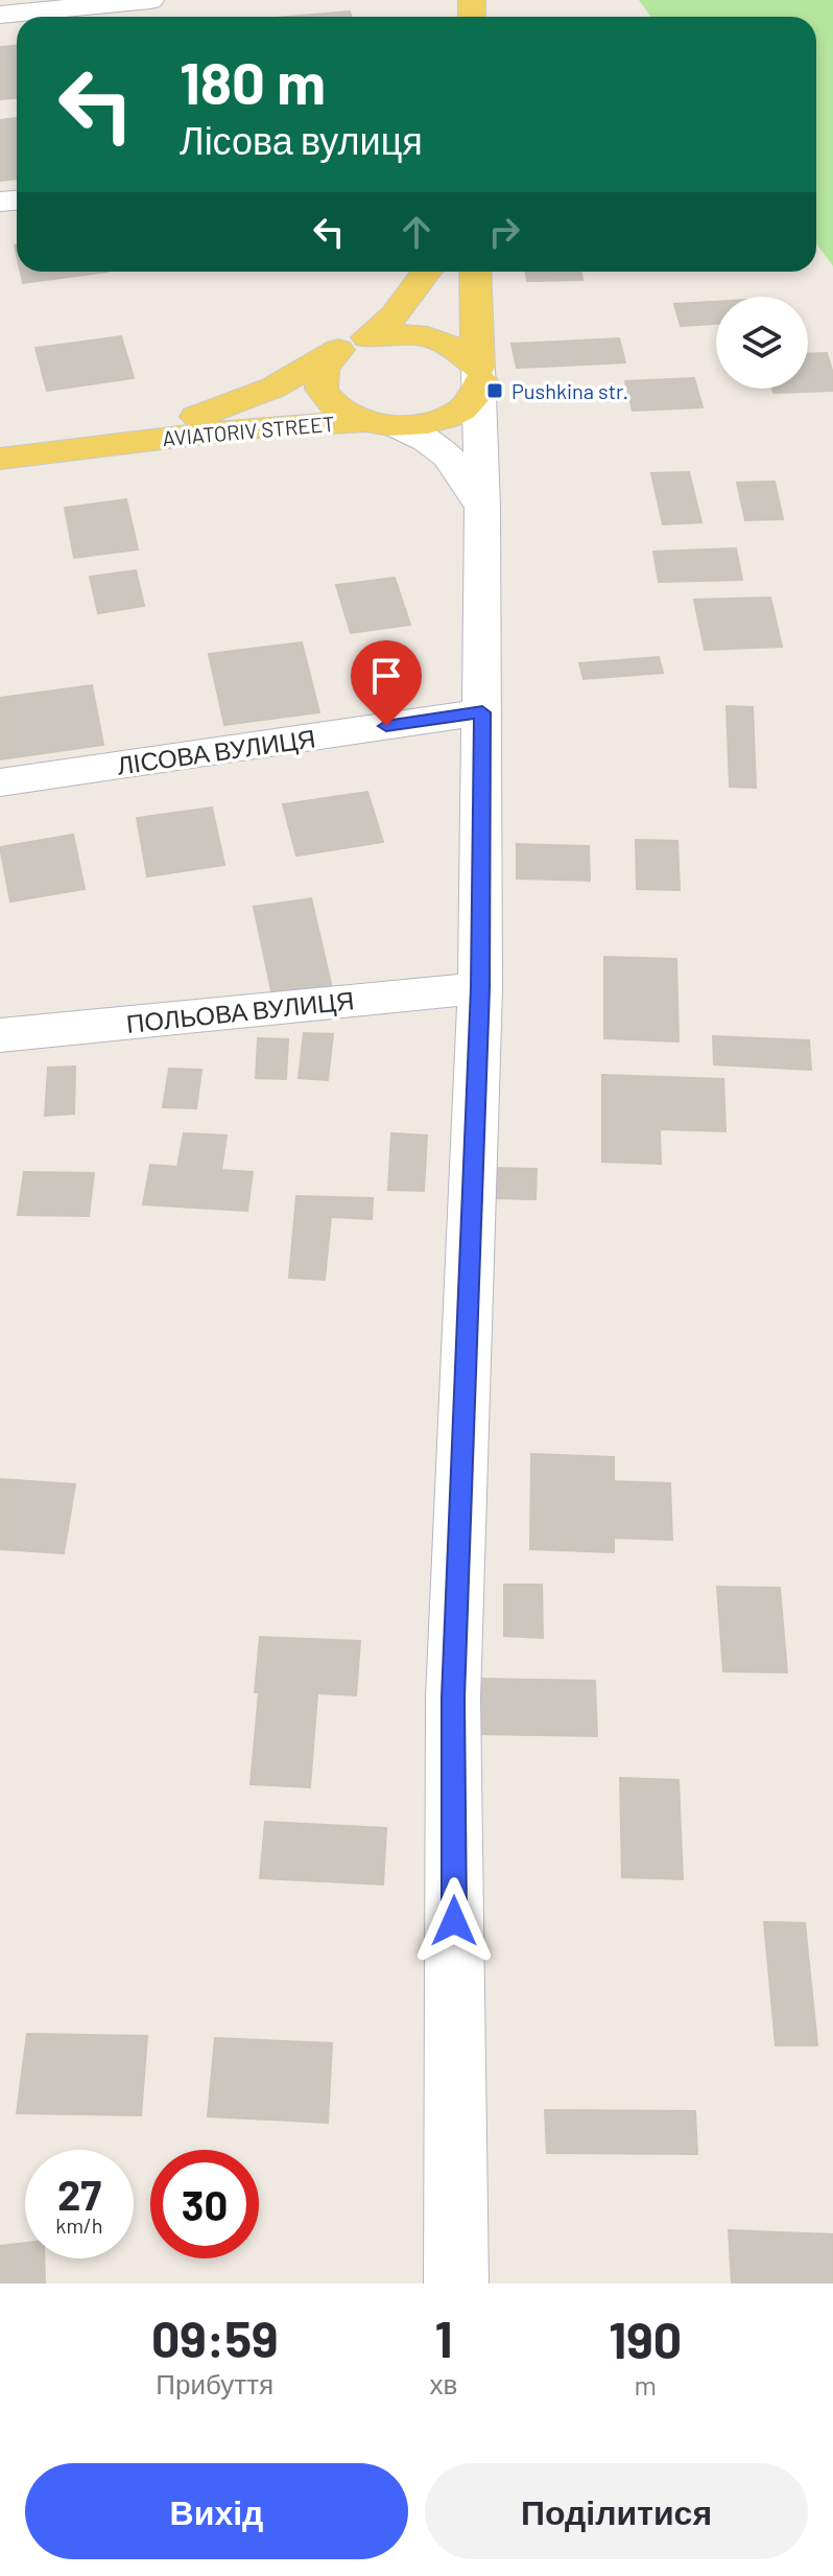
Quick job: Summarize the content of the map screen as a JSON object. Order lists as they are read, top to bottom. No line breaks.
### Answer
{"streets":{"main road":["AVIATORIV STREET"],"street":["ЛІСОВА ВУЛИЦЯ","ПОЛЬОВА ВУЛИЦЯ"]},"places":{"transit":["Pushkina str."]},"page":{"turn":["180 m","Лісова вулиця"],"speed":"27 km/h","limit":"30","eta":["09:59","Прибуття","1","хв","190","m"],"buttons":["Вихід","Поділитися"]}}
